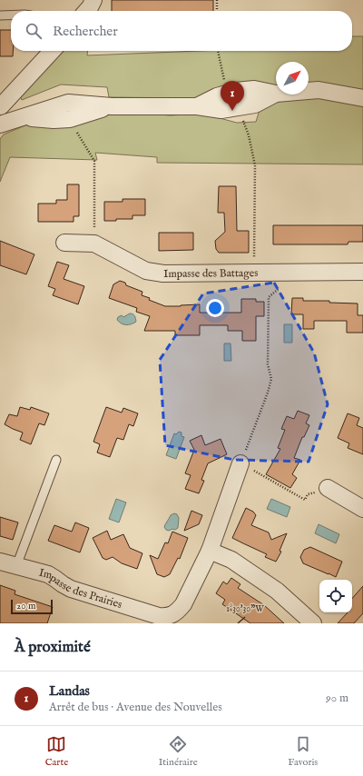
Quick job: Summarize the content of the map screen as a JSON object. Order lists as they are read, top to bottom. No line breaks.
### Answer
{"streets":{"street":["Impasse des Battages","Impasse des Prairies"]},"scale_bar":"20 m","north":"top right","page":{"search":"Rechercher","pins":"1","scale":"20 m","heading":"À proximité","list":[{"mark":"1","name":"Landas","note":"Arrêt de bus · Avenue des Nouvelles","value":"90 m"}],"nav":["Carte","Itinéraire","Favoris"]},"coordinates":["1°30'30\"W"]}
